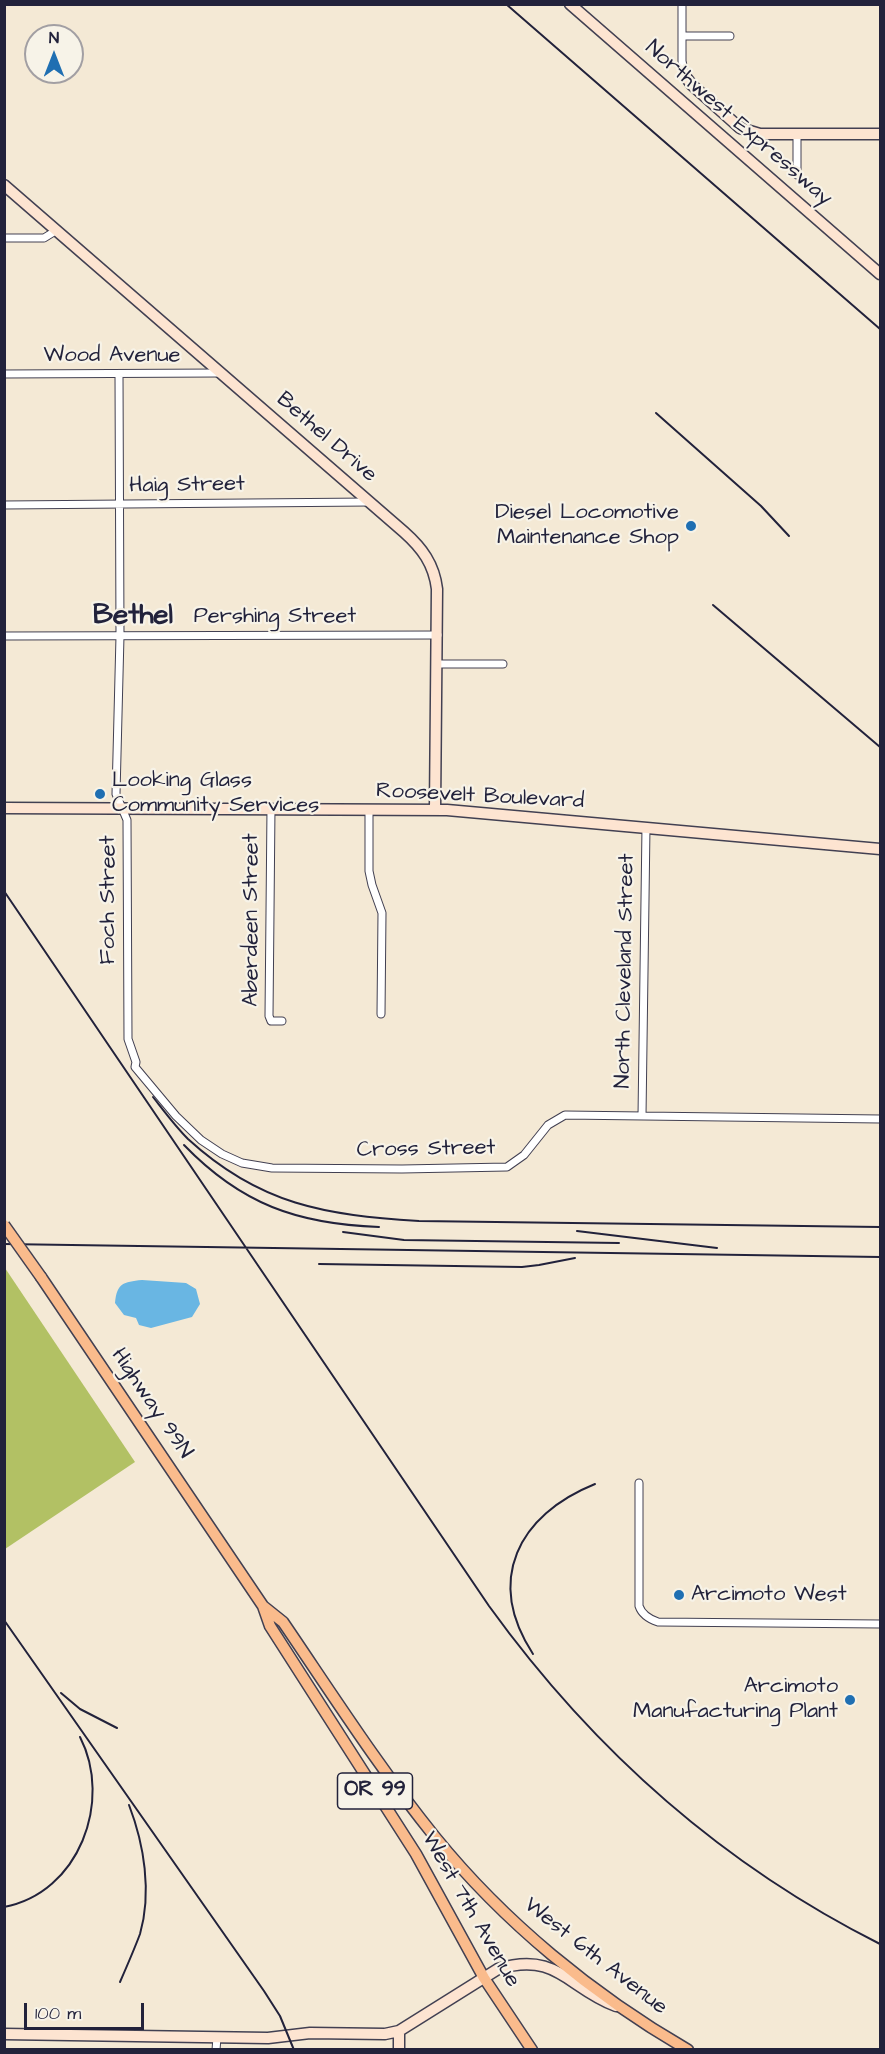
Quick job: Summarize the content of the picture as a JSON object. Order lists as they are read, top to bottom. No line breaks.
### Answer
{"streets":{"main road":["Highway 99N","OR 99","West 7th Avenue","West 6th Avenue"],"street":["Northwest Expressway","Wood Avenue","Bethel Drive","Haig Street","Pershing Street","Roosevelt Boulevard","Foch Street","Aberdeen Street","North Cleveland Street","Cross Street"]},"crossings":[["Wood Avenue","Bethel Drive"],["Wood Avenue","Foch Street"],["Bethel Drive","Haig Street"],["Bethel Drive","Pershing Street"],["Bethel Drive","Roosevelt Boulevard"],["Haig Street","Foch Street"],["Pershing Street","Foch Street"],["Roosevelt Boulevard","Foch Street"],["Roosevelt Boulevard","Aberdeen Street"],["Roosevelt Boulevard","North Cleveland Street"],["Foch Street","Cross Street"],["North Cleveland Street","Cross Street"],["Highway 99N","West 7th Avenue"],["Highway 99N","West 6th Avenue"],["West 7th Avenue","West 6th Avenue"]],"districts":["Bethel"],"places":["Diesel Locomotive Maintenance Shop","Looking Glass Community Services","Arcimoto West","Arcimoto Manufacturing Plant"],"scale_bar":"100 m","north":"top"}
